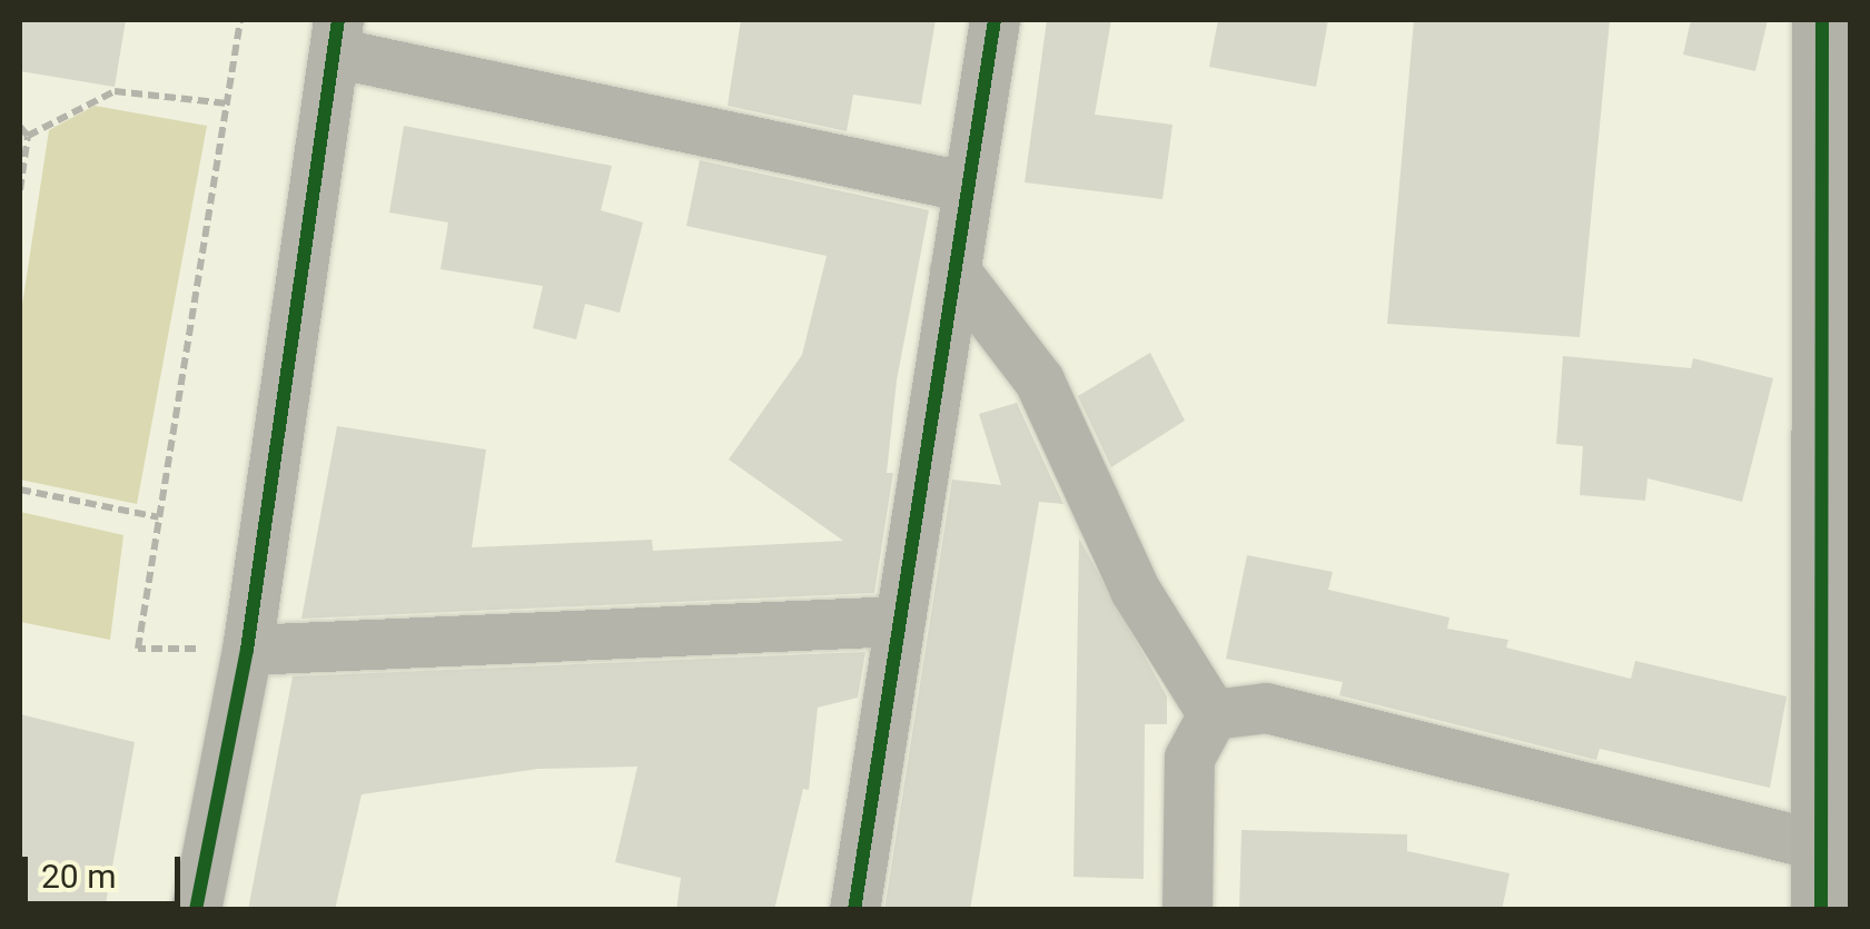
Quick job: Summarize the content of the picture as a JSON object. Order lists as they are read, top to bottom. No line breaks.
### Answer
{"scale_bar":"20 m"}
